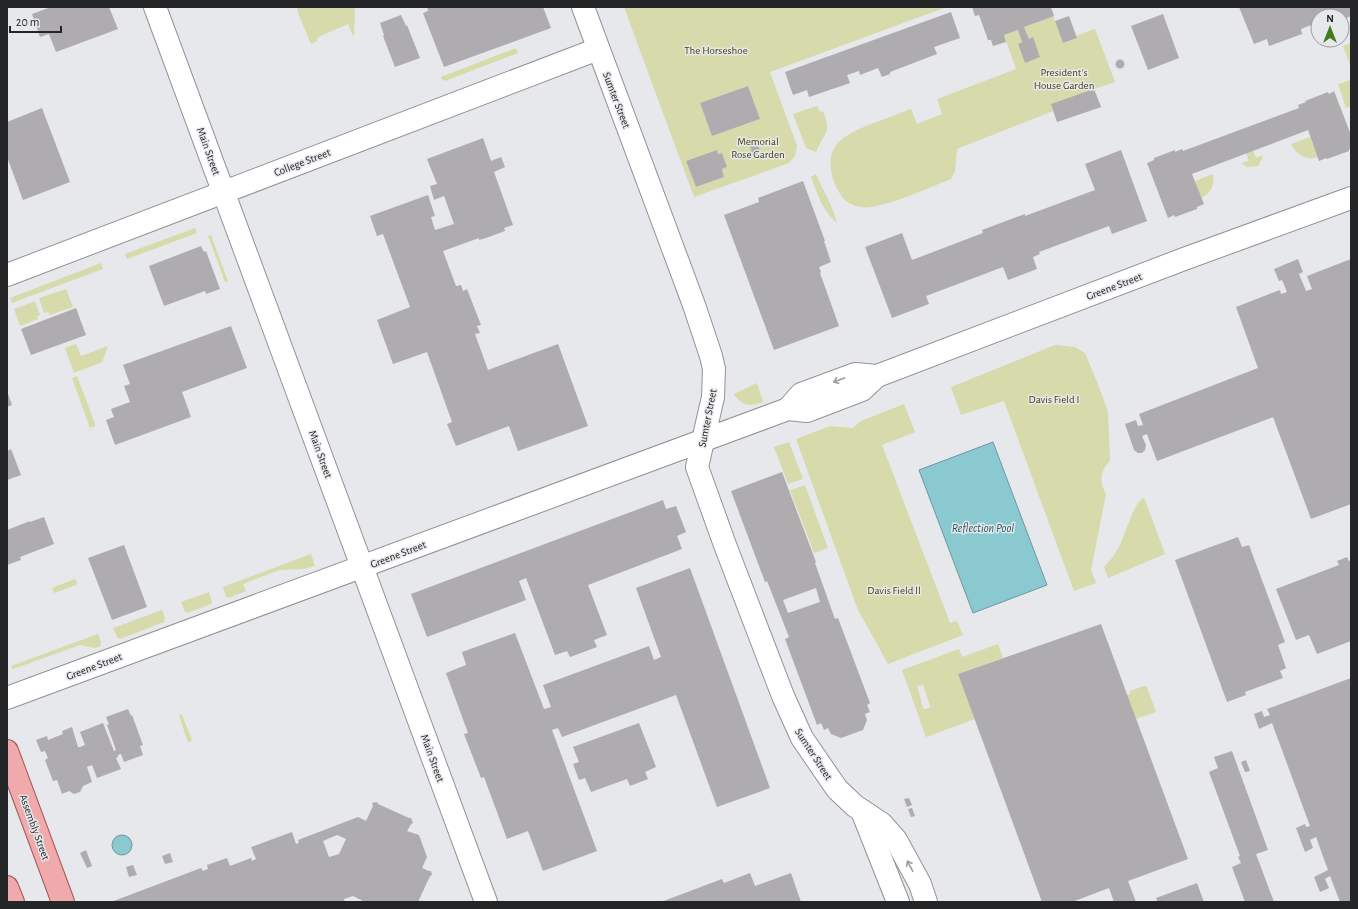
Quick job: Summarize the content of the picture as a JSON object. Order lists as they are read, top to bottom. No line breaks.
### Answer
{"streets":{"main road":["Assembly Street"],"street":["Sumter Street","Main Street","College Street","Greene Street"]},"crossings":[["Sumter Street","College Street"],["Sumter Street","Greene Street"],["Main Street","College Street"],["Main Street","Greene Street"]],"water":["Reflection Pool"],"parks":["The Horseshoe","President's House Garden","Memorial Rose Garden","Davis Field I","Davis Field ll"],"scale_bar":"20 m","north":"top"}
